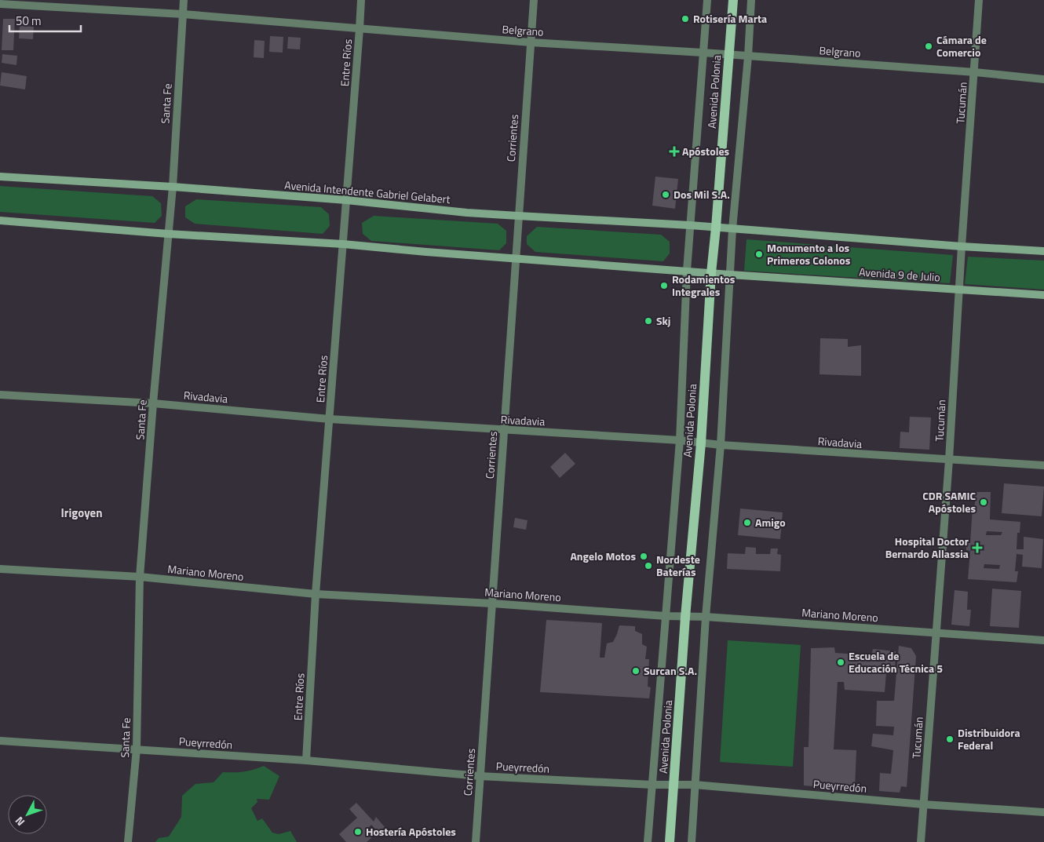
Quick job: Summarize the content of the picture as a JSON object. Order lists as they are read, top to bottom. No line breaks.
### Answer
{"streets":{"main road":["Avenida Polonia","Avenida Intendente Gabriel Gelabert","Avenida 9 de Julio"],"street":["Belgrano","Entre Ríos","Tucumán","Santa Fe","Corrientes","Rivadavia","Mariano Moreno","Pueyrredón"]},"crossings":[["Belgrano","Entre Ríos"],["Belgrano","Avenida Polonia"],["Belgrano","Tucumán"],["Belgrano","Santa Fe"],["Belgrano","Corrientes"],["Entre Ríos","Avenida Intendente Gabriel Gelabert"],["Entre Ríos","Rivadavia"],["Entre Ríos","Mariano Moreno"],["Entre Ríos","Pueyrredón"],["Avenida Polonia","Avenida Intendente Gabriel Gelabert"],["Avenida Polonia","Rivadavia"],["Avenida Polonia","Mariano Moreno"],["Avenida Polonia","Pueyrredón"],["Tucumán","Avenida 9 de Julio"],["Tucumán","Rivadavia"],["Tucumán","Mariano Moreno"],["Tucumán","Pueyrredón"],["Santa Fe","Avenida Intendente Gabriel Gelabert"],["Santa Fe","Rivadavia"],["Santa Fe","Mariano Moreno"],["Santa Fe","Pueyrredón"],["Corrientes","Avenida Intendente Gabriel Gelabert"],["Corrientes","Rivadavia"],["Corrientes","Mariano Moreno"],["Corrientes","Pueyrredón"]],"districts":["Irigoyen"],"places":{"other":["Rotisería Marta","Cámara de Comercio","Dos Mil S.A.","Monumento a los Primeros Colonos","Rodamientos Integrales","Skj","CDR SAMIC Apóstoles","Amigo","Angelo Motos","Nordeste Baterías","Escuela de Educación Técnica 5","Surcan S.A.","Distribuidora Federal","Hostería Apóstoles"],"health":["Apóstoles","Hospital Doctor Bernardo Allassia"]},"scale_bar":"50 m","north":"bottom left"}
